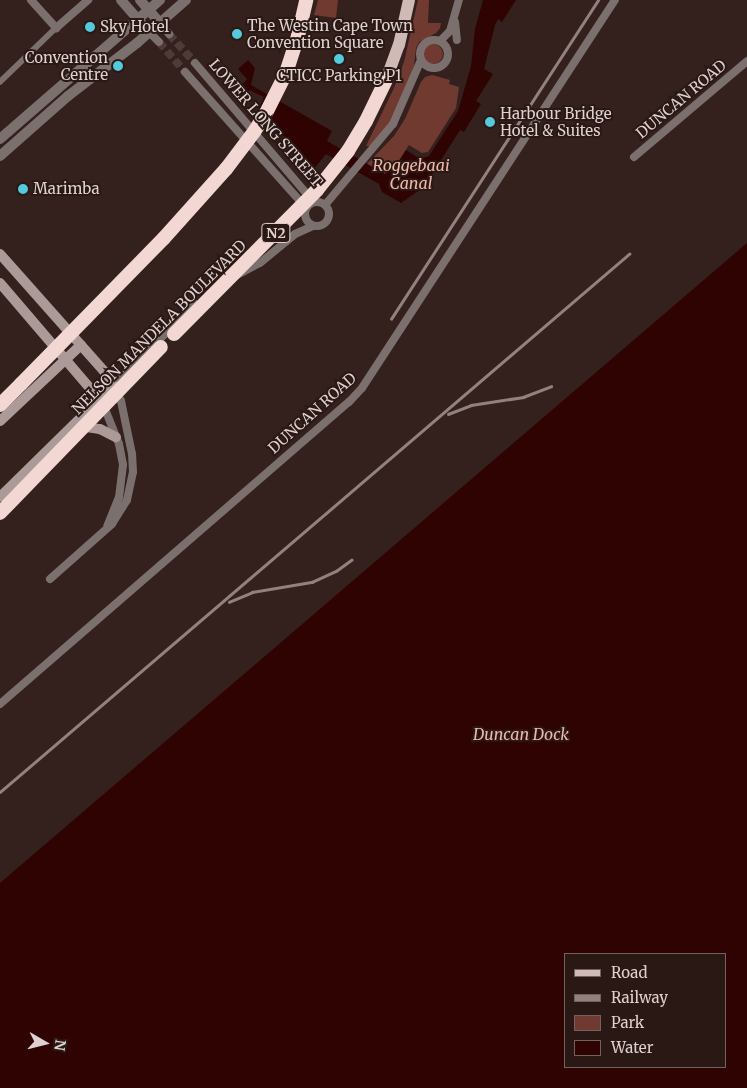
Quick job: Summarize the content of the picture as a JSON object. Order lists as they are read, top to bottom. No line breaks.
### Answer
{"streets":{"highway":["N2","NELSON MANDELA BOULEVARD"],"street":["DUNCAN ROAD","LOWER LONG STREET"]},"water":["Roggebaai Canal","Duncan Dock"],"places":["Sky Hotel","The Westin Cape Town Convention Square","CTICC Parking P1","Convention Centre","Harbour Bridge Hotel & Suites","Marimba"],"legend":["Road","Railway","Park","Water"],"north":"right"}
